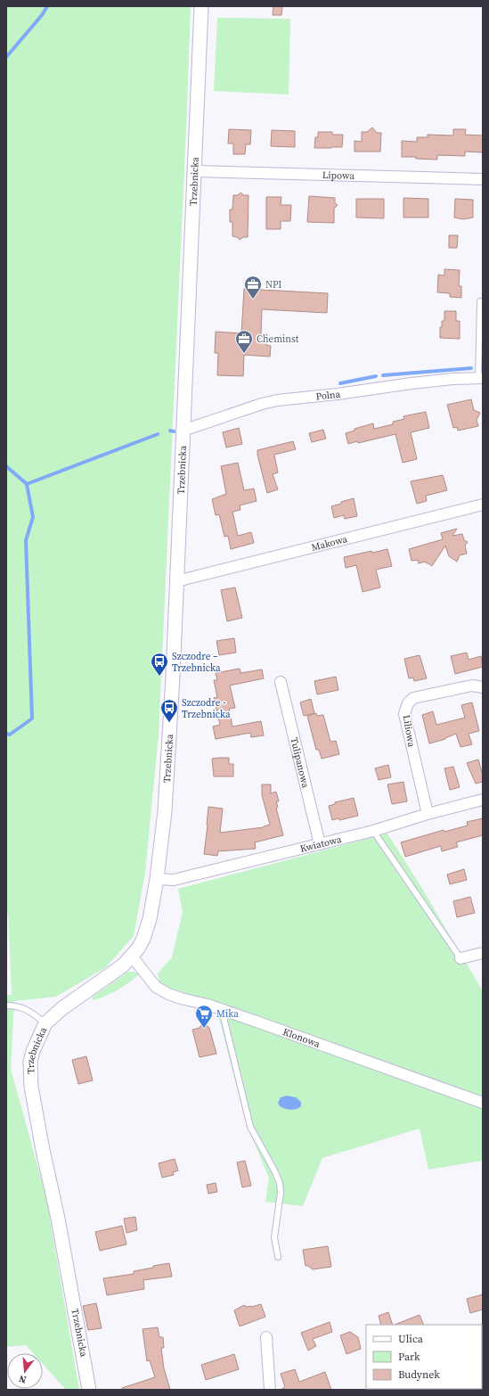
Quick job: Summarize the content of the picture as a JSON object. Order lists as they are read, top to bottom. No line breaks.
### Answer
{"streets":{"street":["Lipowa","Trzebnicka","Polna","Makowa","Liliowa","Tulipanowa","Kwiatowa","Klonowa"]},"crossings":[["Lipowa","Trzebnicka"],["Trzebnicka","Polna"],["Trzebnicka","Makowa"],["Trzebnicka","Kwiatowa"],["Trzebnicka","Klonowa"],["Liliowa","Kwiatowa"],["Tulipanowa","Kwiatowa"]],"places":{"office":["NPI","Cheminst"],"bus stop":["Szczodre – Trzebnicka","Szczodre - Trzebnicka"],"supermarket":["Mika"]},"legend":["Ulica","Park","Budynek"],"north":"bottom"}
